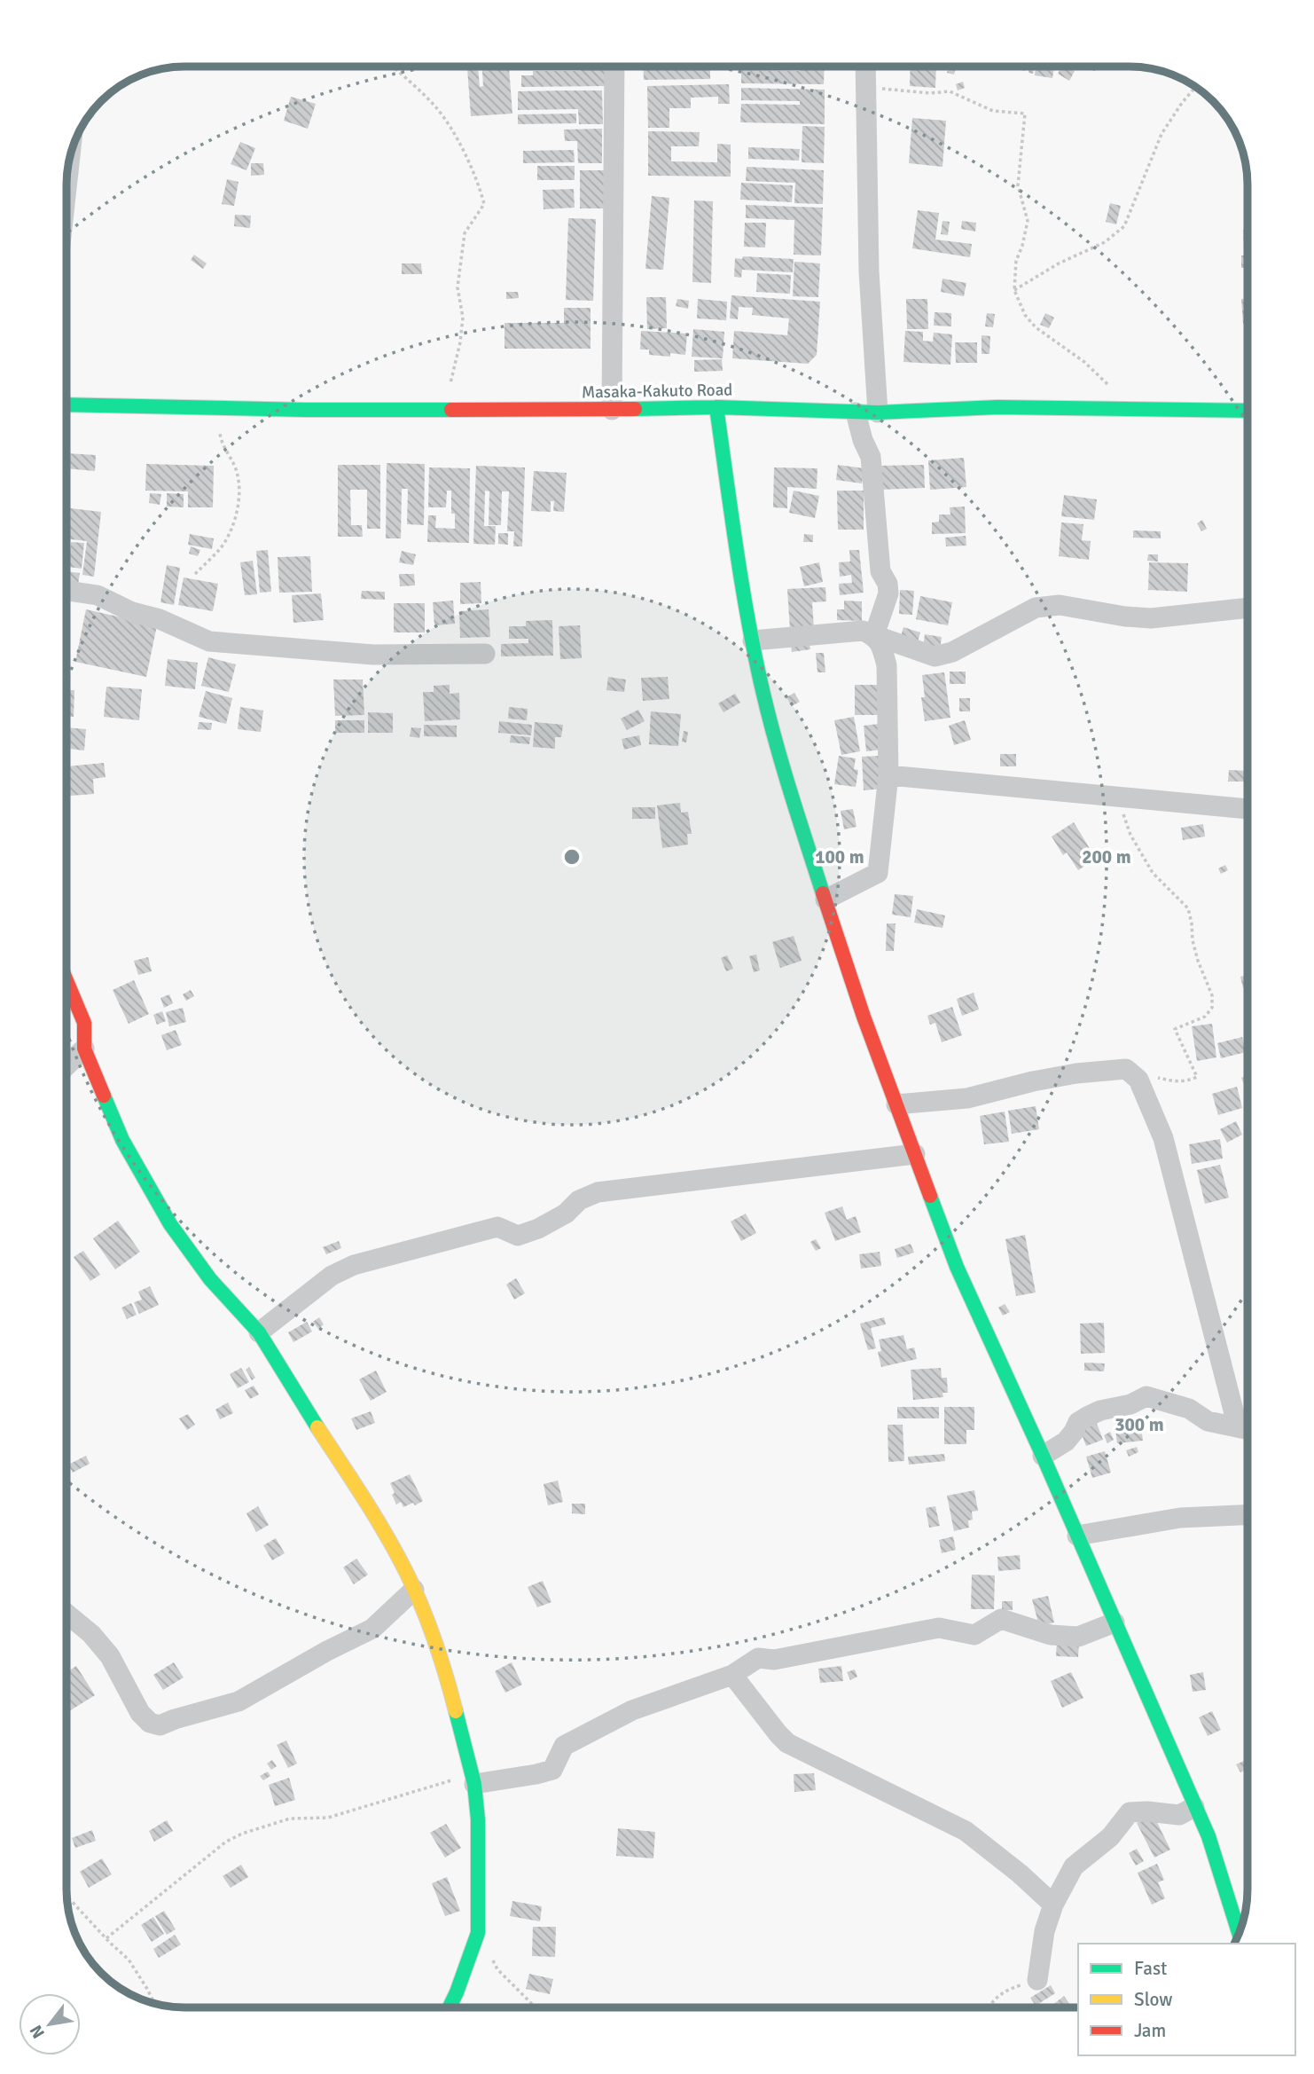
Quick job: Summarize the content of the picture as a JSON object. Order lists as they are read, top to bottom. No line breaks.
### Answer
{"streets":{"main road":["Masaka-Kakuto Road"]},"legend":["Fast","Slow","Jam"],"north":"bottom left","rings":["100 m","200 m","300 m"]}
